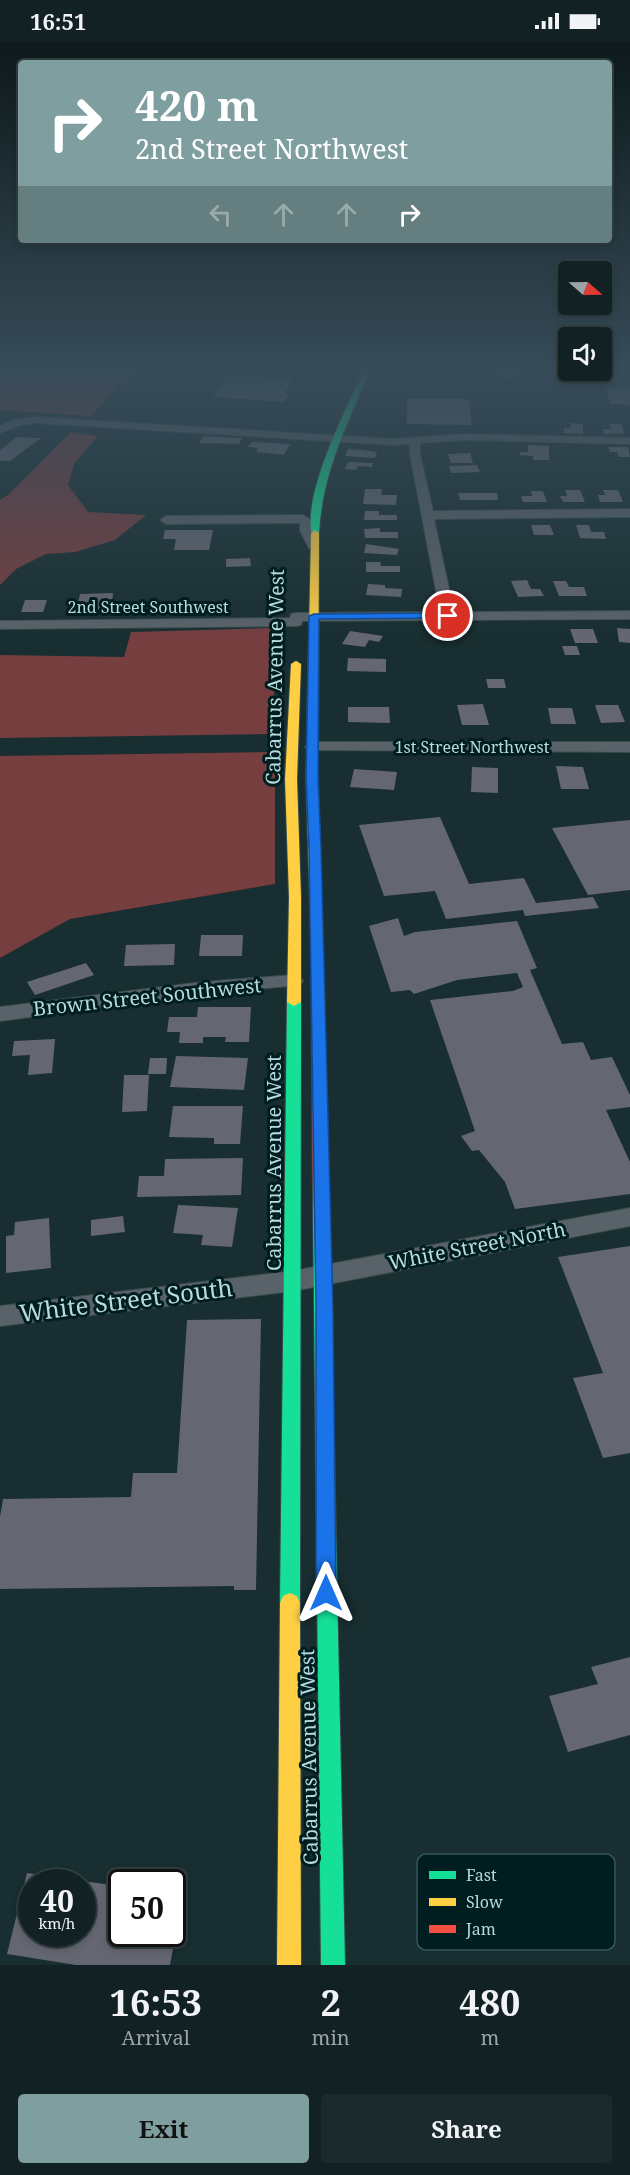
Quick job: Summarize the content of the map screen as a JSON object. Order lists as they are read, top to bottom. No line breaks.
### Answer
{"streets":{"main road":["Cabarrus Avenue West"],"street":["2nd Street Southwest","1st Street Northwest","Brown Street Southwest","White Street North","White Street South"]},"crossings":[["2nd Street Southwest","Cabarrus Avenue West"],["Cabarrus Avenue West","1st Street Northwest"],["Cabarrus Avenue West","Brown Street Southwest"],["Cabarrus Avenue West","White Street North"],["Cabarrus Avenue West","White Street South"],["White Street North","White Street South"]],"legend":["Fast","Slow","Jam"],"north":"right","page":{"status":"16:51","turn":["420 m","2nd Street Northwest"],"speed":"40 km/h","limit":"50","eta":["16:53","Arrival","2","min","480","m"],"buttons":["Exit","Share"]}}
